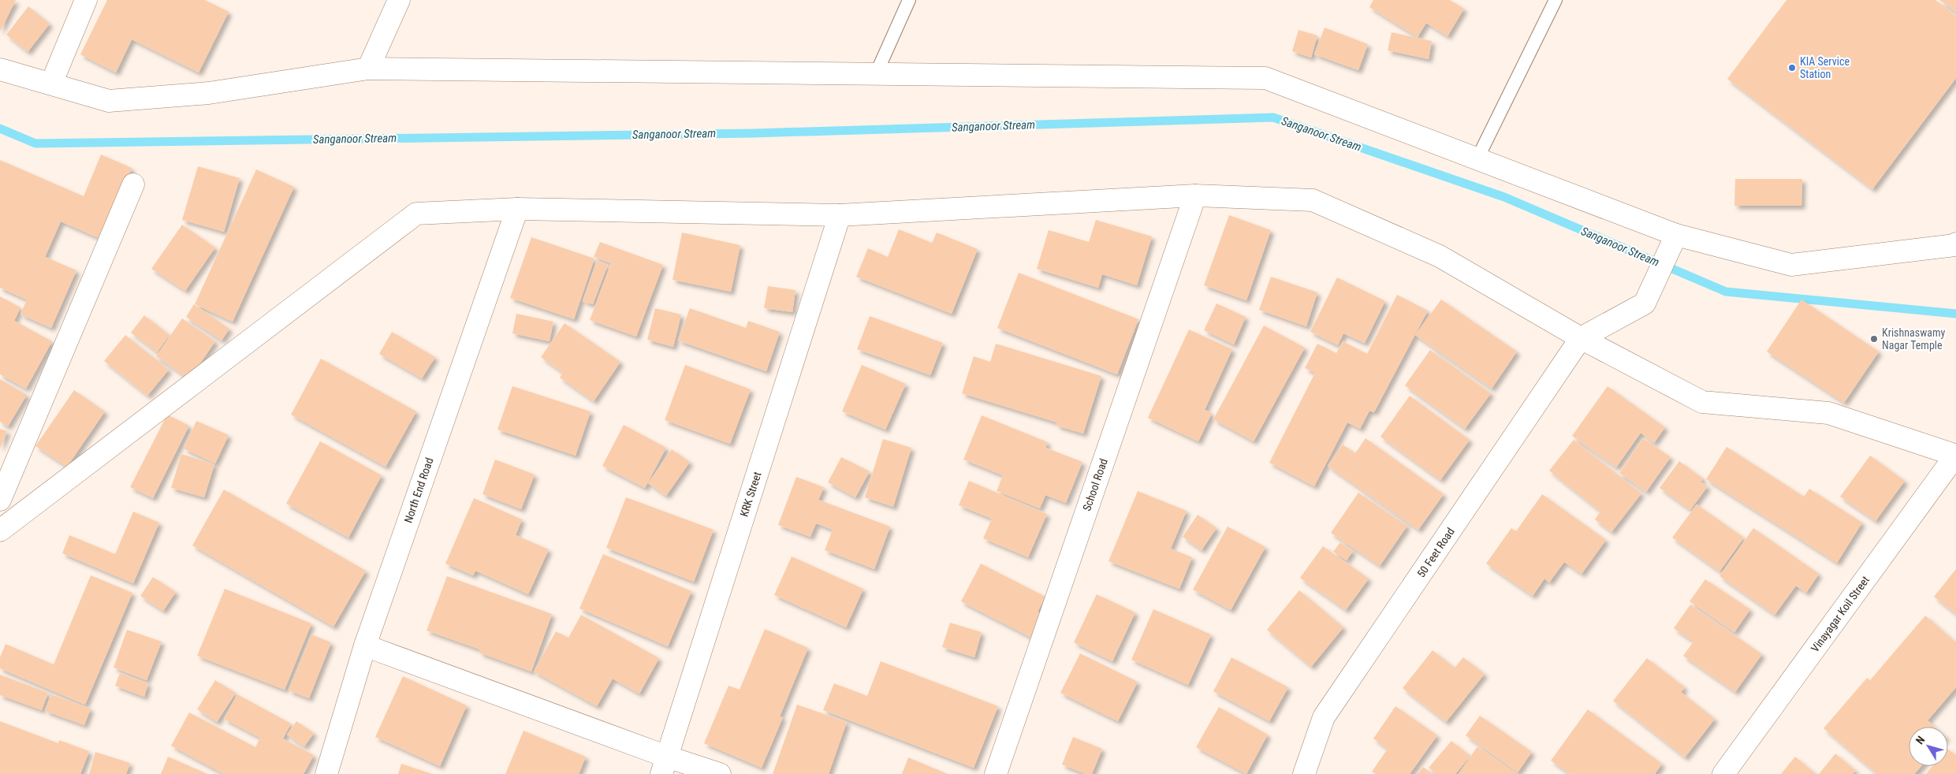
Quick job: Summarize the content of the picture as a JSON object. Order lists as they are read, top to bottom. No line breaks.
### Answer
{"streets":{"street":["School Road","North End Road","KRK Street","50 Feet Road","Vinayagar Koil Street"]},"water":["Sanganoor Stream"],"places":["KIA Service Station","Krishnaswamy Nagar Temple"],"north":"top left"}
